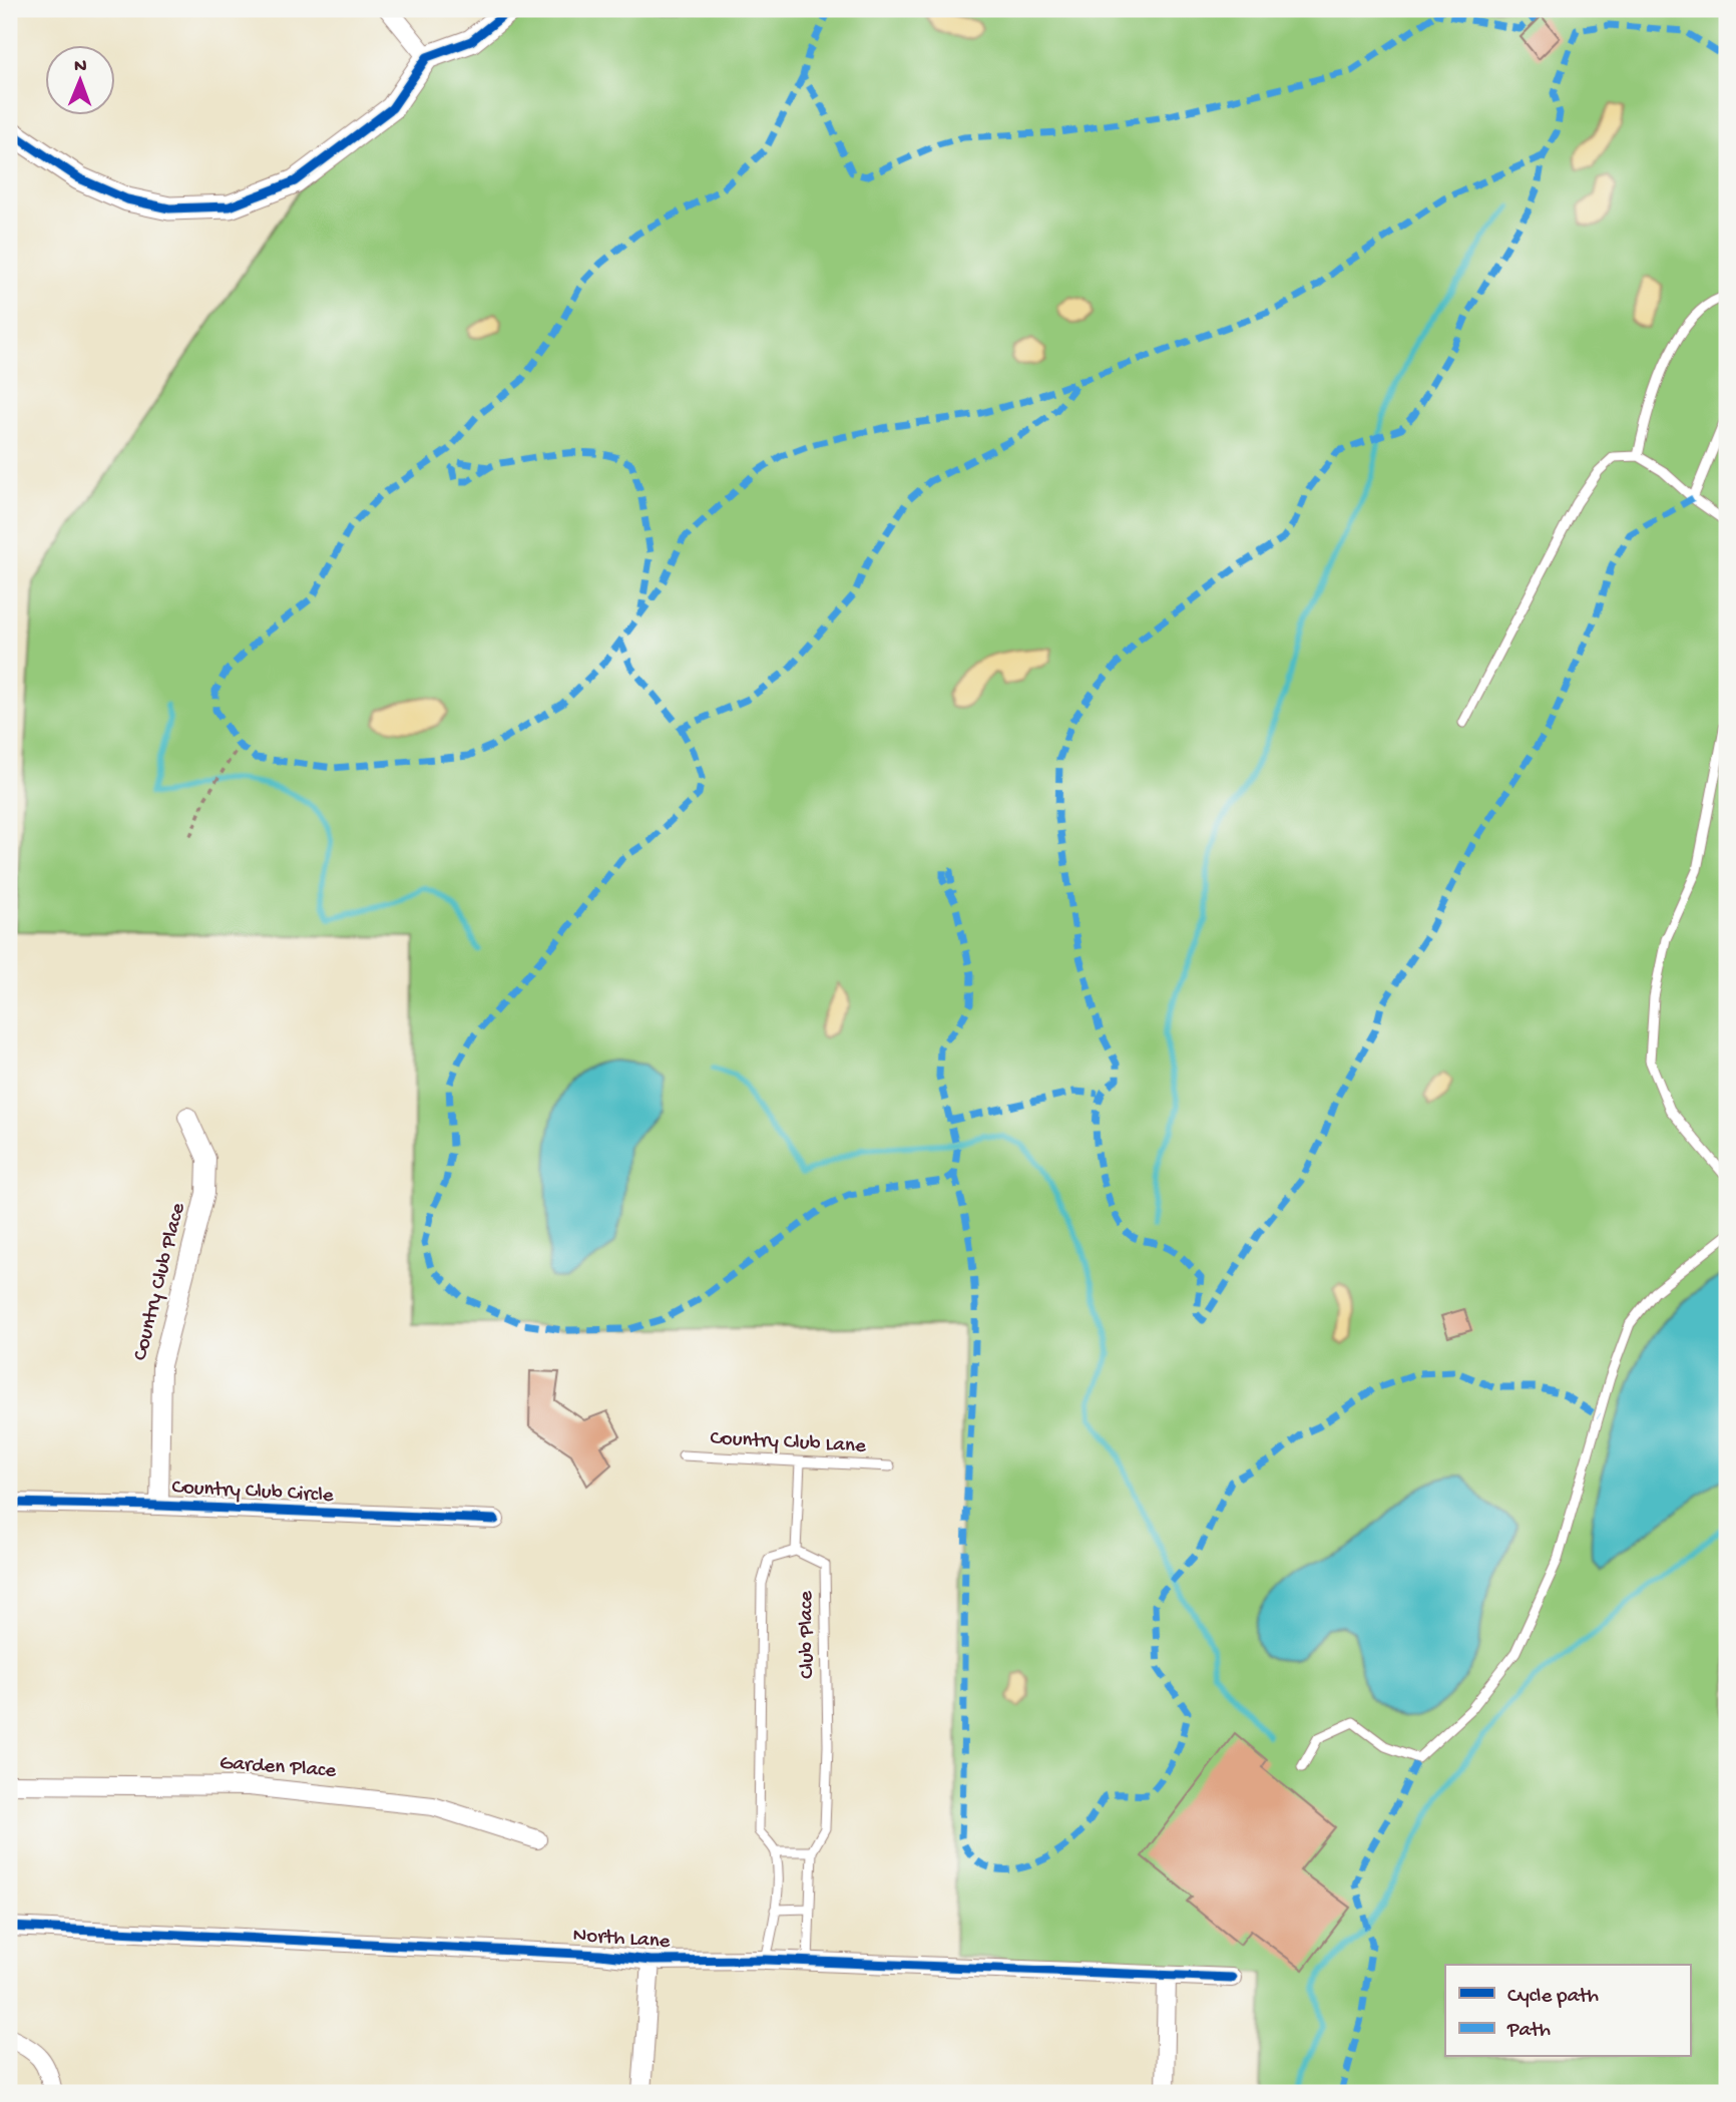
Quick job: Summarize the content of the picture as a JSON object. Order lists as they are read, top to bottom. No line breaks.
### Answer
{"streets":{"street":["Country Club Place","Country Club Circle","Garden Place","North Lane"],"lane":["Country Club Lane","Club Place"]},"crossings":[["Country Club Place","Country Club Circle"],["Club Place","North Lane"]],"legend":["Cycle path","Path"],"north":"top"}
